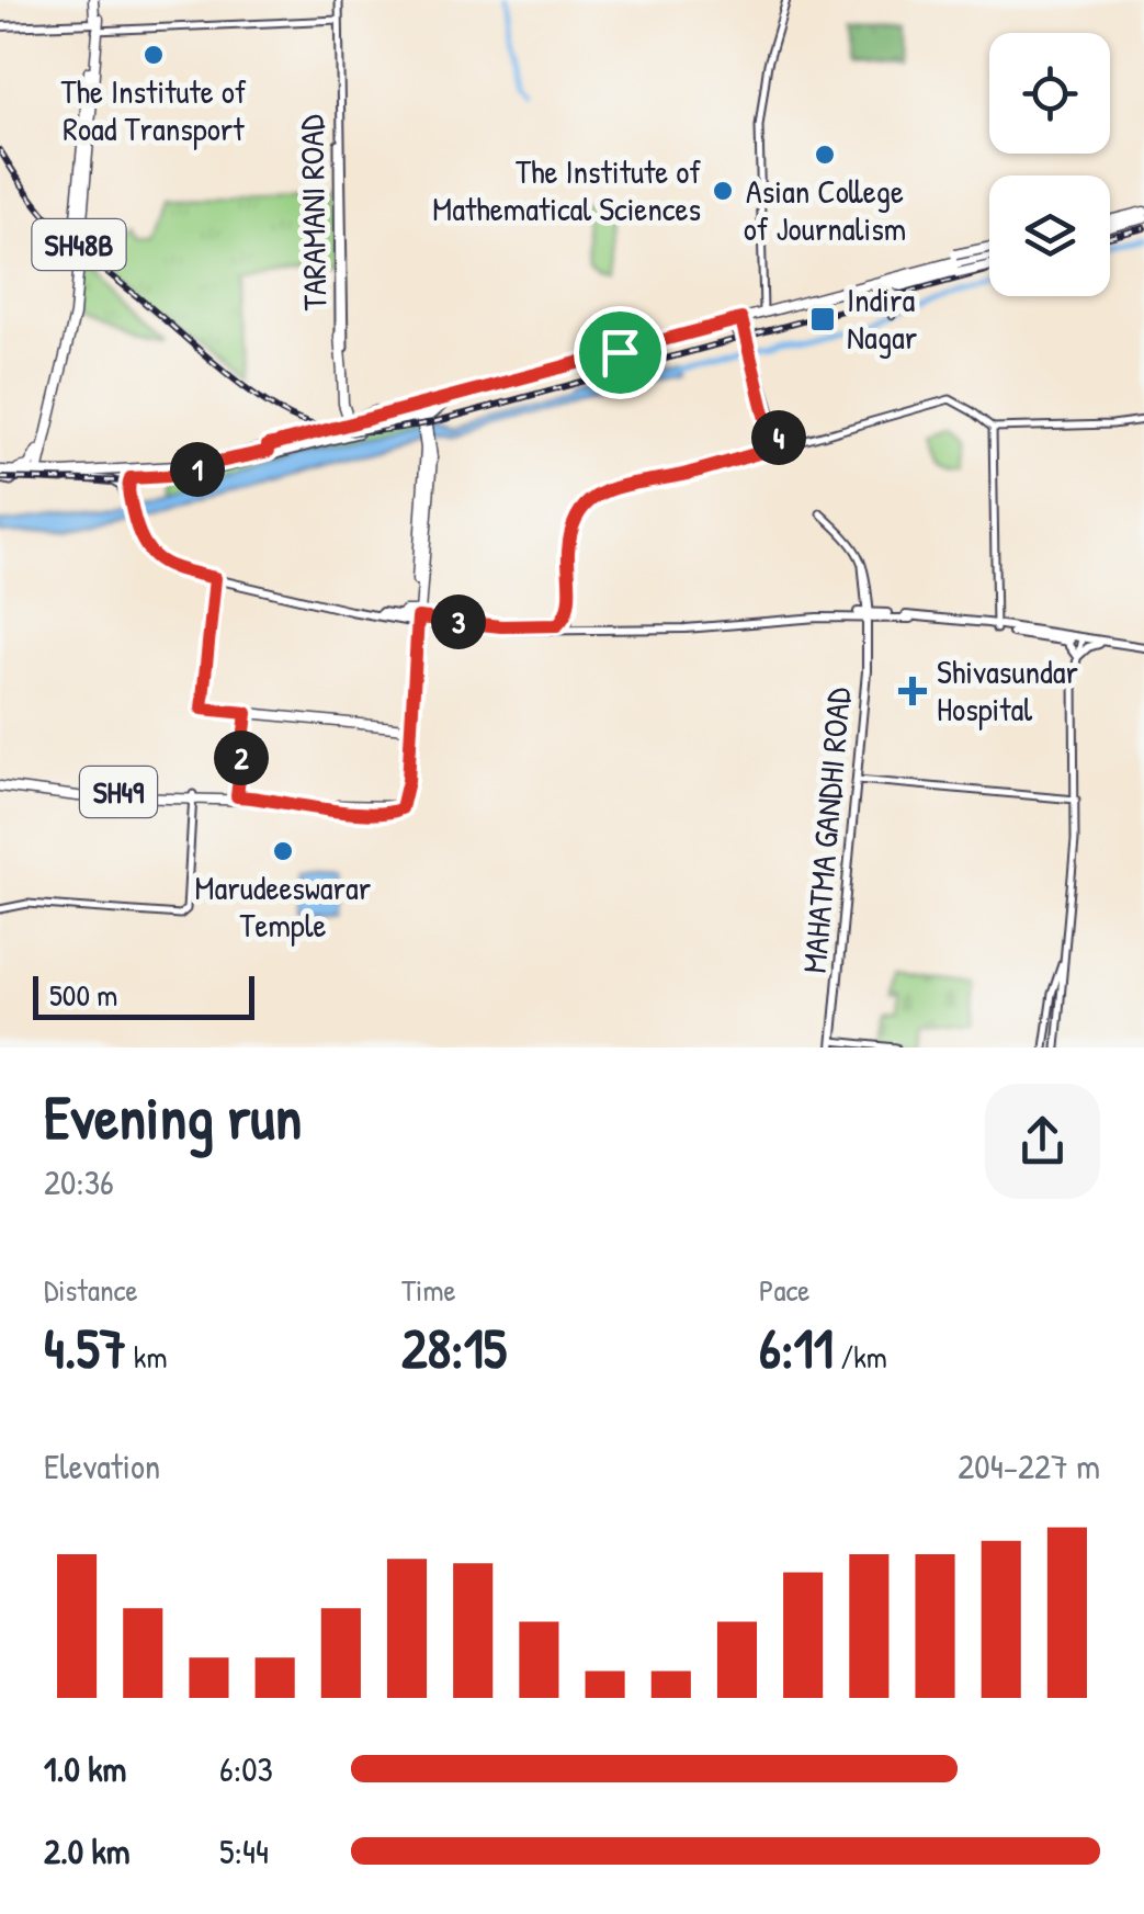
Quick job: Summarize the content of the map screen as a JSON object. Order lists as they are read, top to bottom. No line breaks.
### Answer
{"streets":{"main road":["SH48B","SH49","MAHATMA GANDHI ROAD"],"street":["TARAMANI ROAD"]},"places":{"other":["The Institute of Road Transport","Asian College of Journalism","The Institute of Mathematical Sciences","Marudeeswarar Temple"],"transit":["Indira Nagar"],"health":["Shivasundar Hospital"]},"scale_bar":"500 m","page":{"pins":["4","1","3","2"],"scale":"500 m","heading":["Evening run","20:36"],"stats":[["Distance","4.57 km"],["Time","28:15"],["Pace","6:11 /km"]],"chart":["Elevation","204–227 m"],"list":[{"name":"1.0 km","note":"6:03"},{"name":"2.0 km","note":"5:44"}]}}
